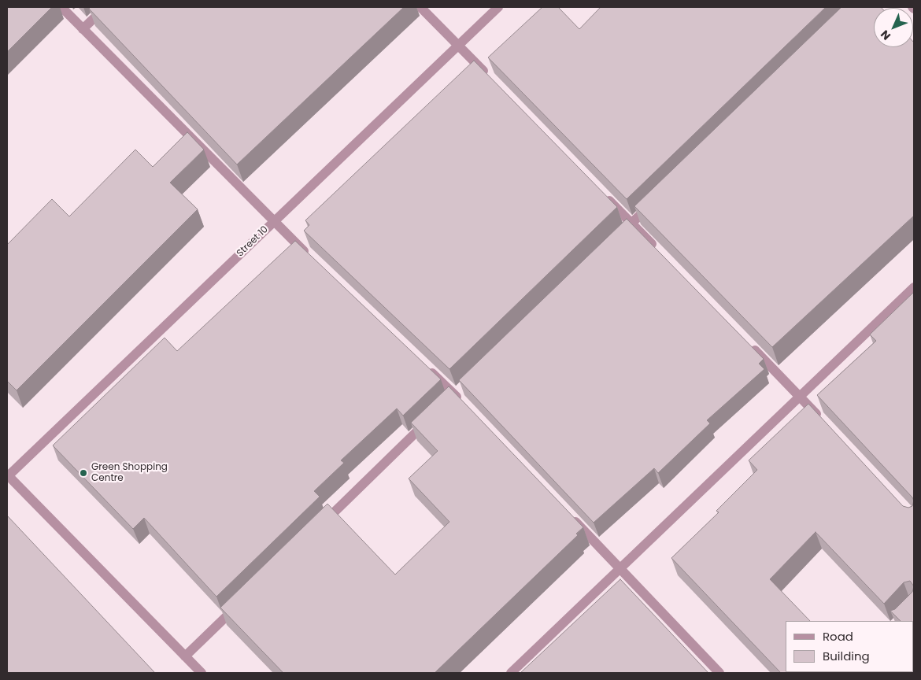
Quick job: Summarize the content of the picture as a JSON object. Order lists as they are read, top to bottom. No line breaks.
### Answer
{"streets":{"street":["Street 10"]},"places":["Green Shopping Centre"],"legend":["Road","Building"],"north":"bottom left"}
